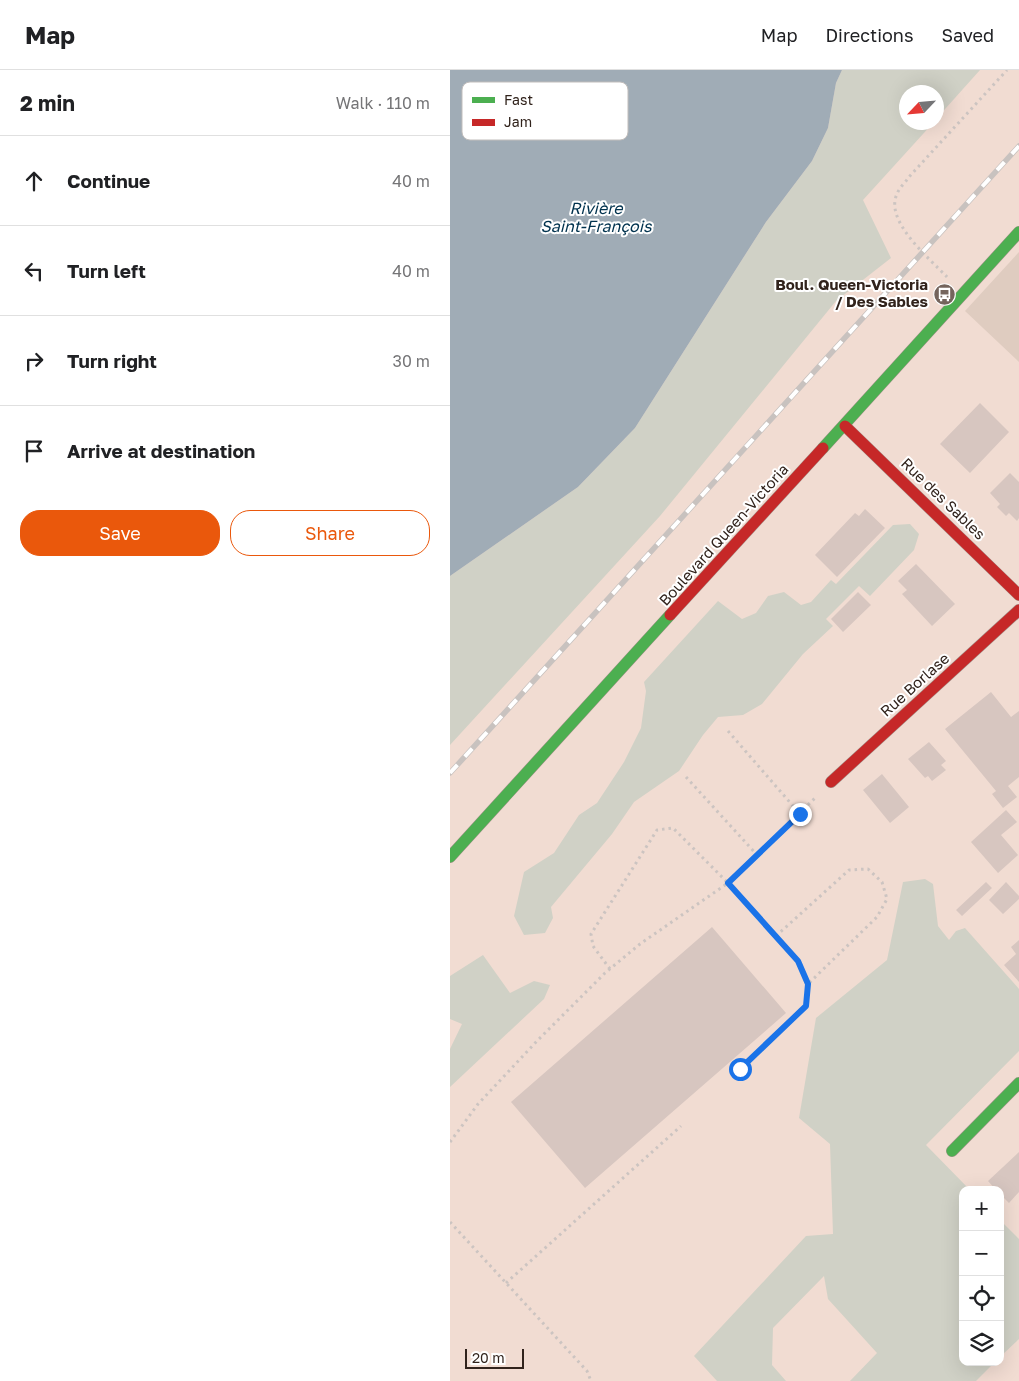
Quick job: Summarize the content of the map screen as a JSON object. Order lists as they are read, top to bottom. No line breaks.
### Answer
{"streets":{"main road":["Rue des Sables","Boulevard Queen-Victoria","Rue Borlase"]},"crossings":[["Rue des Sables","Boulevard Queen-Victoria"]],"water":["Rivière Saint-François"],"places":{"bus stop":["Boul. Queen-Victoria / Des Sables"]},"legend":["Fast","Jam"],"scale_bar":"20 m","north":"bottom left","page":{"header":"Map","nav":["Map","Directions","Saved"],"heading":["2 min","Walk · 110 m"],"list":[["Continue","40 m"],["Turn left","40 m"],["Turn right","30 m"],"Arrive at destination"],"buttons":["Save","Share"],"map_buttons":["+","−"],"scale":"20 m"}}
